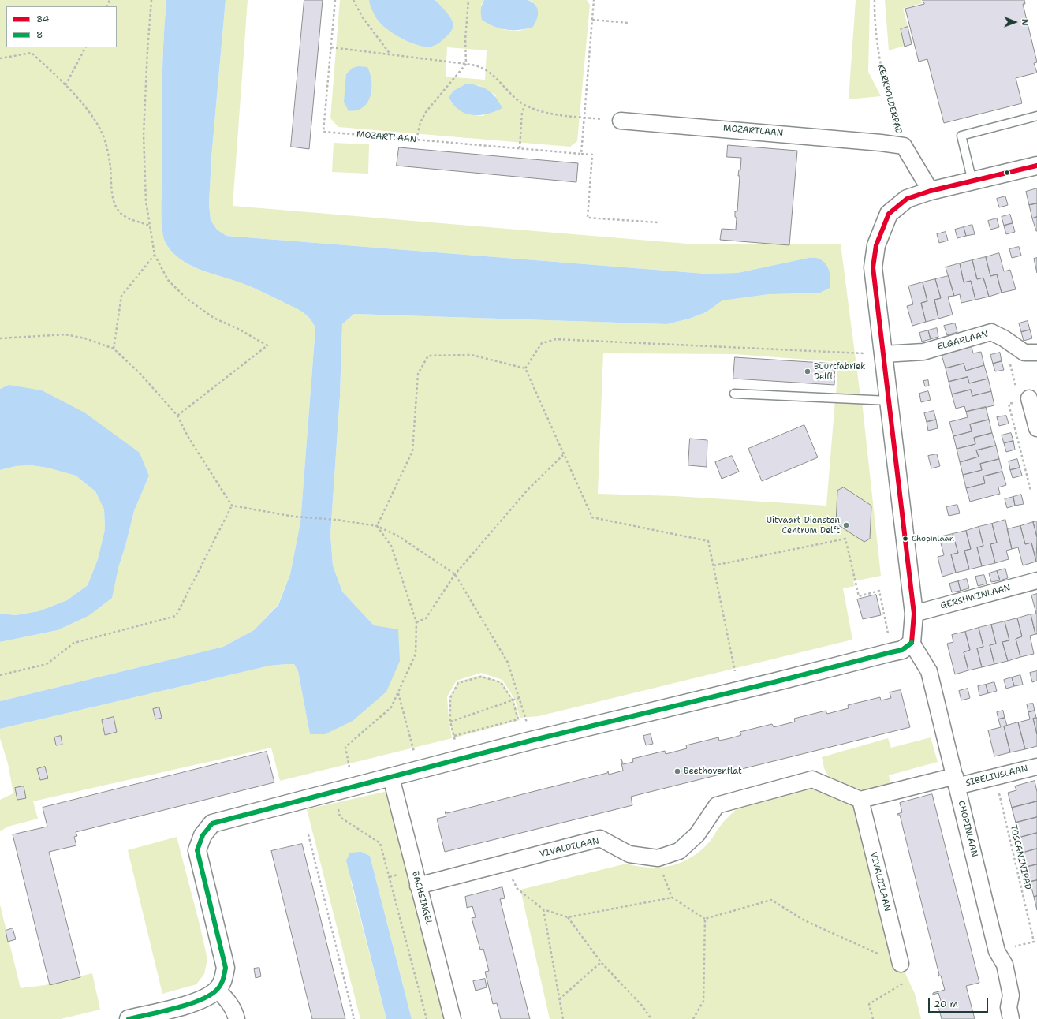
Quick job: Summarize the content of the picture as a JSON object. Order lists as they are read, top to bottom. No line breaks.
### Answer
{"streets":{"street":["MOZARTLAAN","ELGARLAAN","GERSHWINLAAN","SIBELIUSLAAN","CHOPINLAAN","VIVALDILAAN","BACHSINGEL"],"path":["KERKPOLDERPAD","TOSCANINIPAD"]},"crossings":[["KERKPOLDERPAD","MOZARTLAAN"],["SIBELIUSLAAN","CHOPINLAAN"],["SIBELIUSLAAN","TOSCANINIPAD"],["CHOPINLAAN","TOSCANINIPAD"],["VIVALDILAAN","BACHSINGEL"]],"places":["Buurtfabriek Delft","Uitvaart Diensten Centrum Delft","Chopinlaan","Beethovenflat"],"lines":["transit line 84","transit line 8"],"legend":["84","8"],"scale_bar":"20 m","north":"right"}
